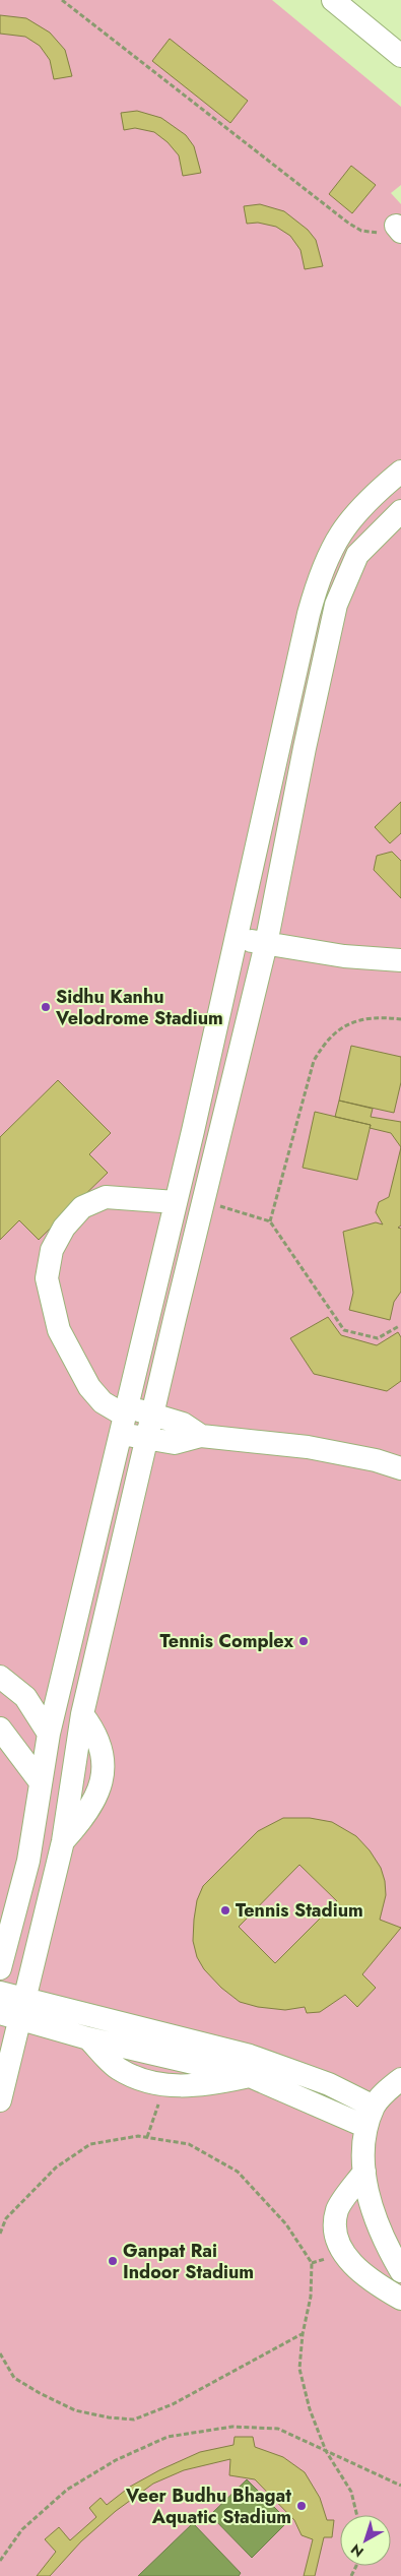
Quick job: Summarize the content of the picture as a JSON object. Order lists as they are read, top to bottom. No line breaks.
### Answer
{"places":["Sidhu Kanhu Velodrome Stadium","Tennis Complex","Tennis Stadium","Ganpat Rai Indoor Stadium","Veer Budhu Bhagat Aquatic Stadium"],"north":"bottom left"}
